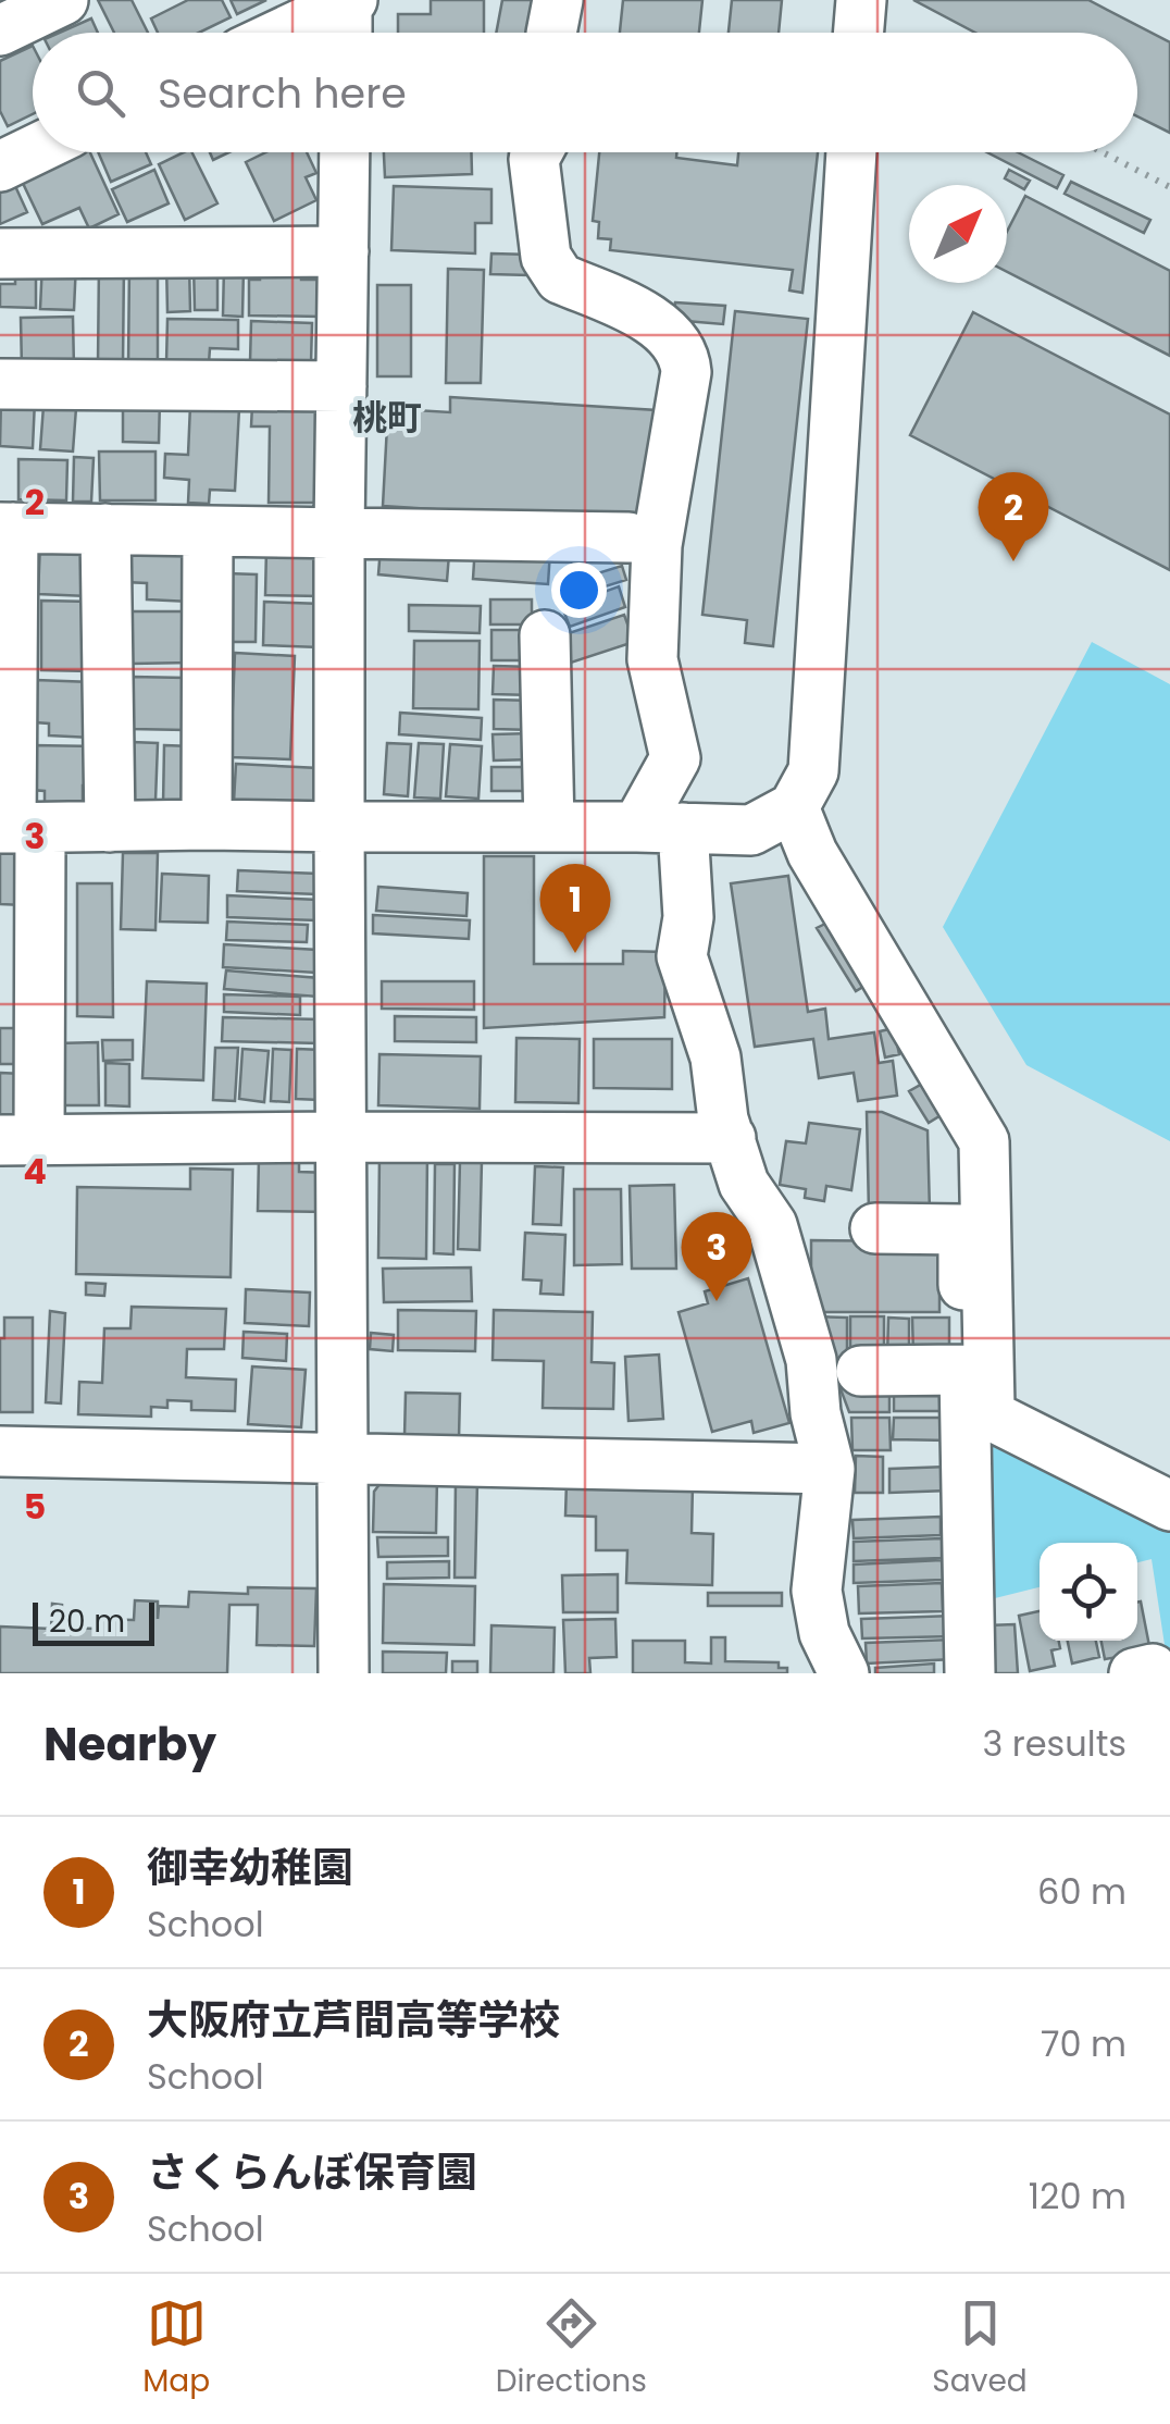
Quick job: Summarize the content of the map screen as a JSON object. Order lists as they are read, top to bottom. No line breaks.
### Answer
{"districts":["桃町"],"scale_bar":"20 m","north":"top right","page":{"search":"Search here","pins":["2","1","3"],"scale":"20 m","heading":["Nearby","3 results"],"list":[{"mark":"1","name":"御幸幼稚園","note":"School","value":"60 m"},{"mark":"2","name":"大阪府立芦間高等学校","note":"School","value":"70 m"},{"mark":"3","name":"さくらんぼ保育園","note":"School","value":"120 m"}],"nav":["Map","Directions","Saved"]},"grid":{"rows":["2","3","4","5"]}}
